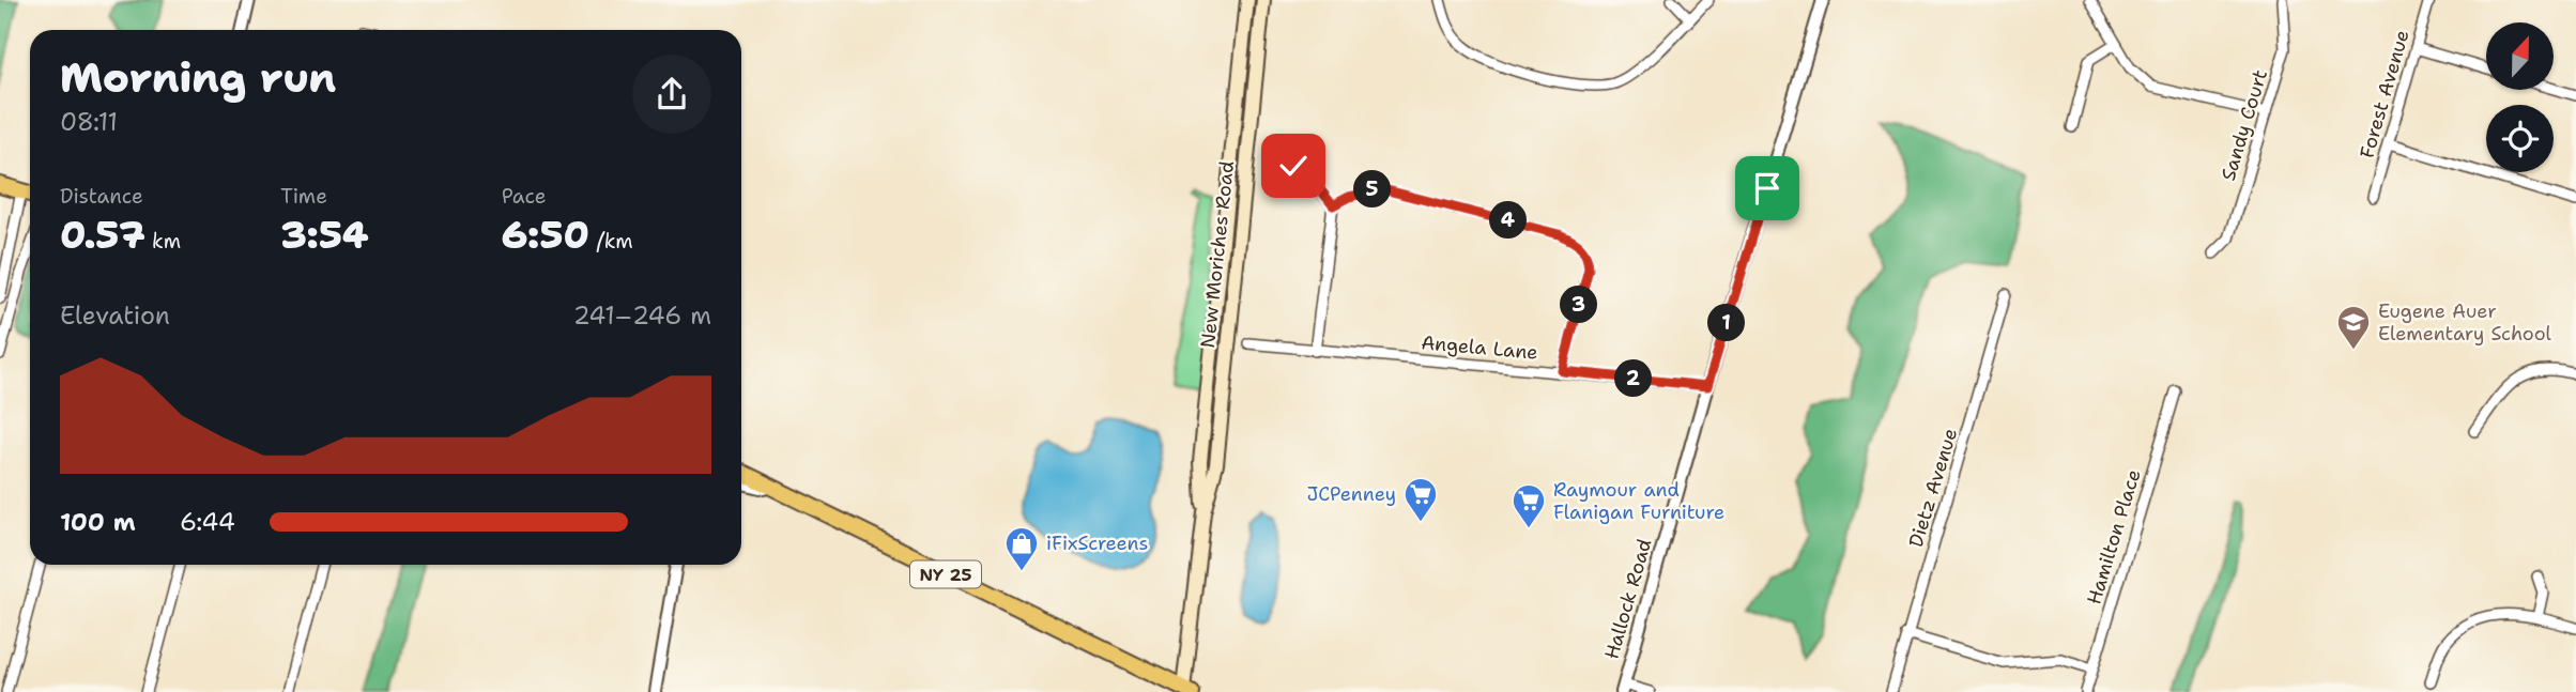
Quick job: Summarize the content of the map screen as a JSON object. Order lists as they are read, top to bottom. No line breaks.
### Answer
{"streets":{"main road":["New Moriches Road","NY 25"],"street":["Forest Avenue","Sandy Court","Angela Lane","Dietz Avenue","Hamilton Place","Hallock Road"]},"crossings":[["New Moriches Road","NY 25"],["Angela Lane","Hallock Road"]],"places":{"school or university":["Eugene Auer Elementary School"],"supermarket":["JCPenney","Raymour and Flanigan Furniture"],"shop":["iFixScreens"]},"north":"top","page":{"heading":["Morning run","08:11"],"stats":[["Distance","0.57 km"],["Time","3:54"],["Pace","6:50 /km"]],"pins":["5","4","3","1","2"],"chart":["Elevation","241–246 m"],"list":[{"name":"100 m","note":"6:44"}]}}
